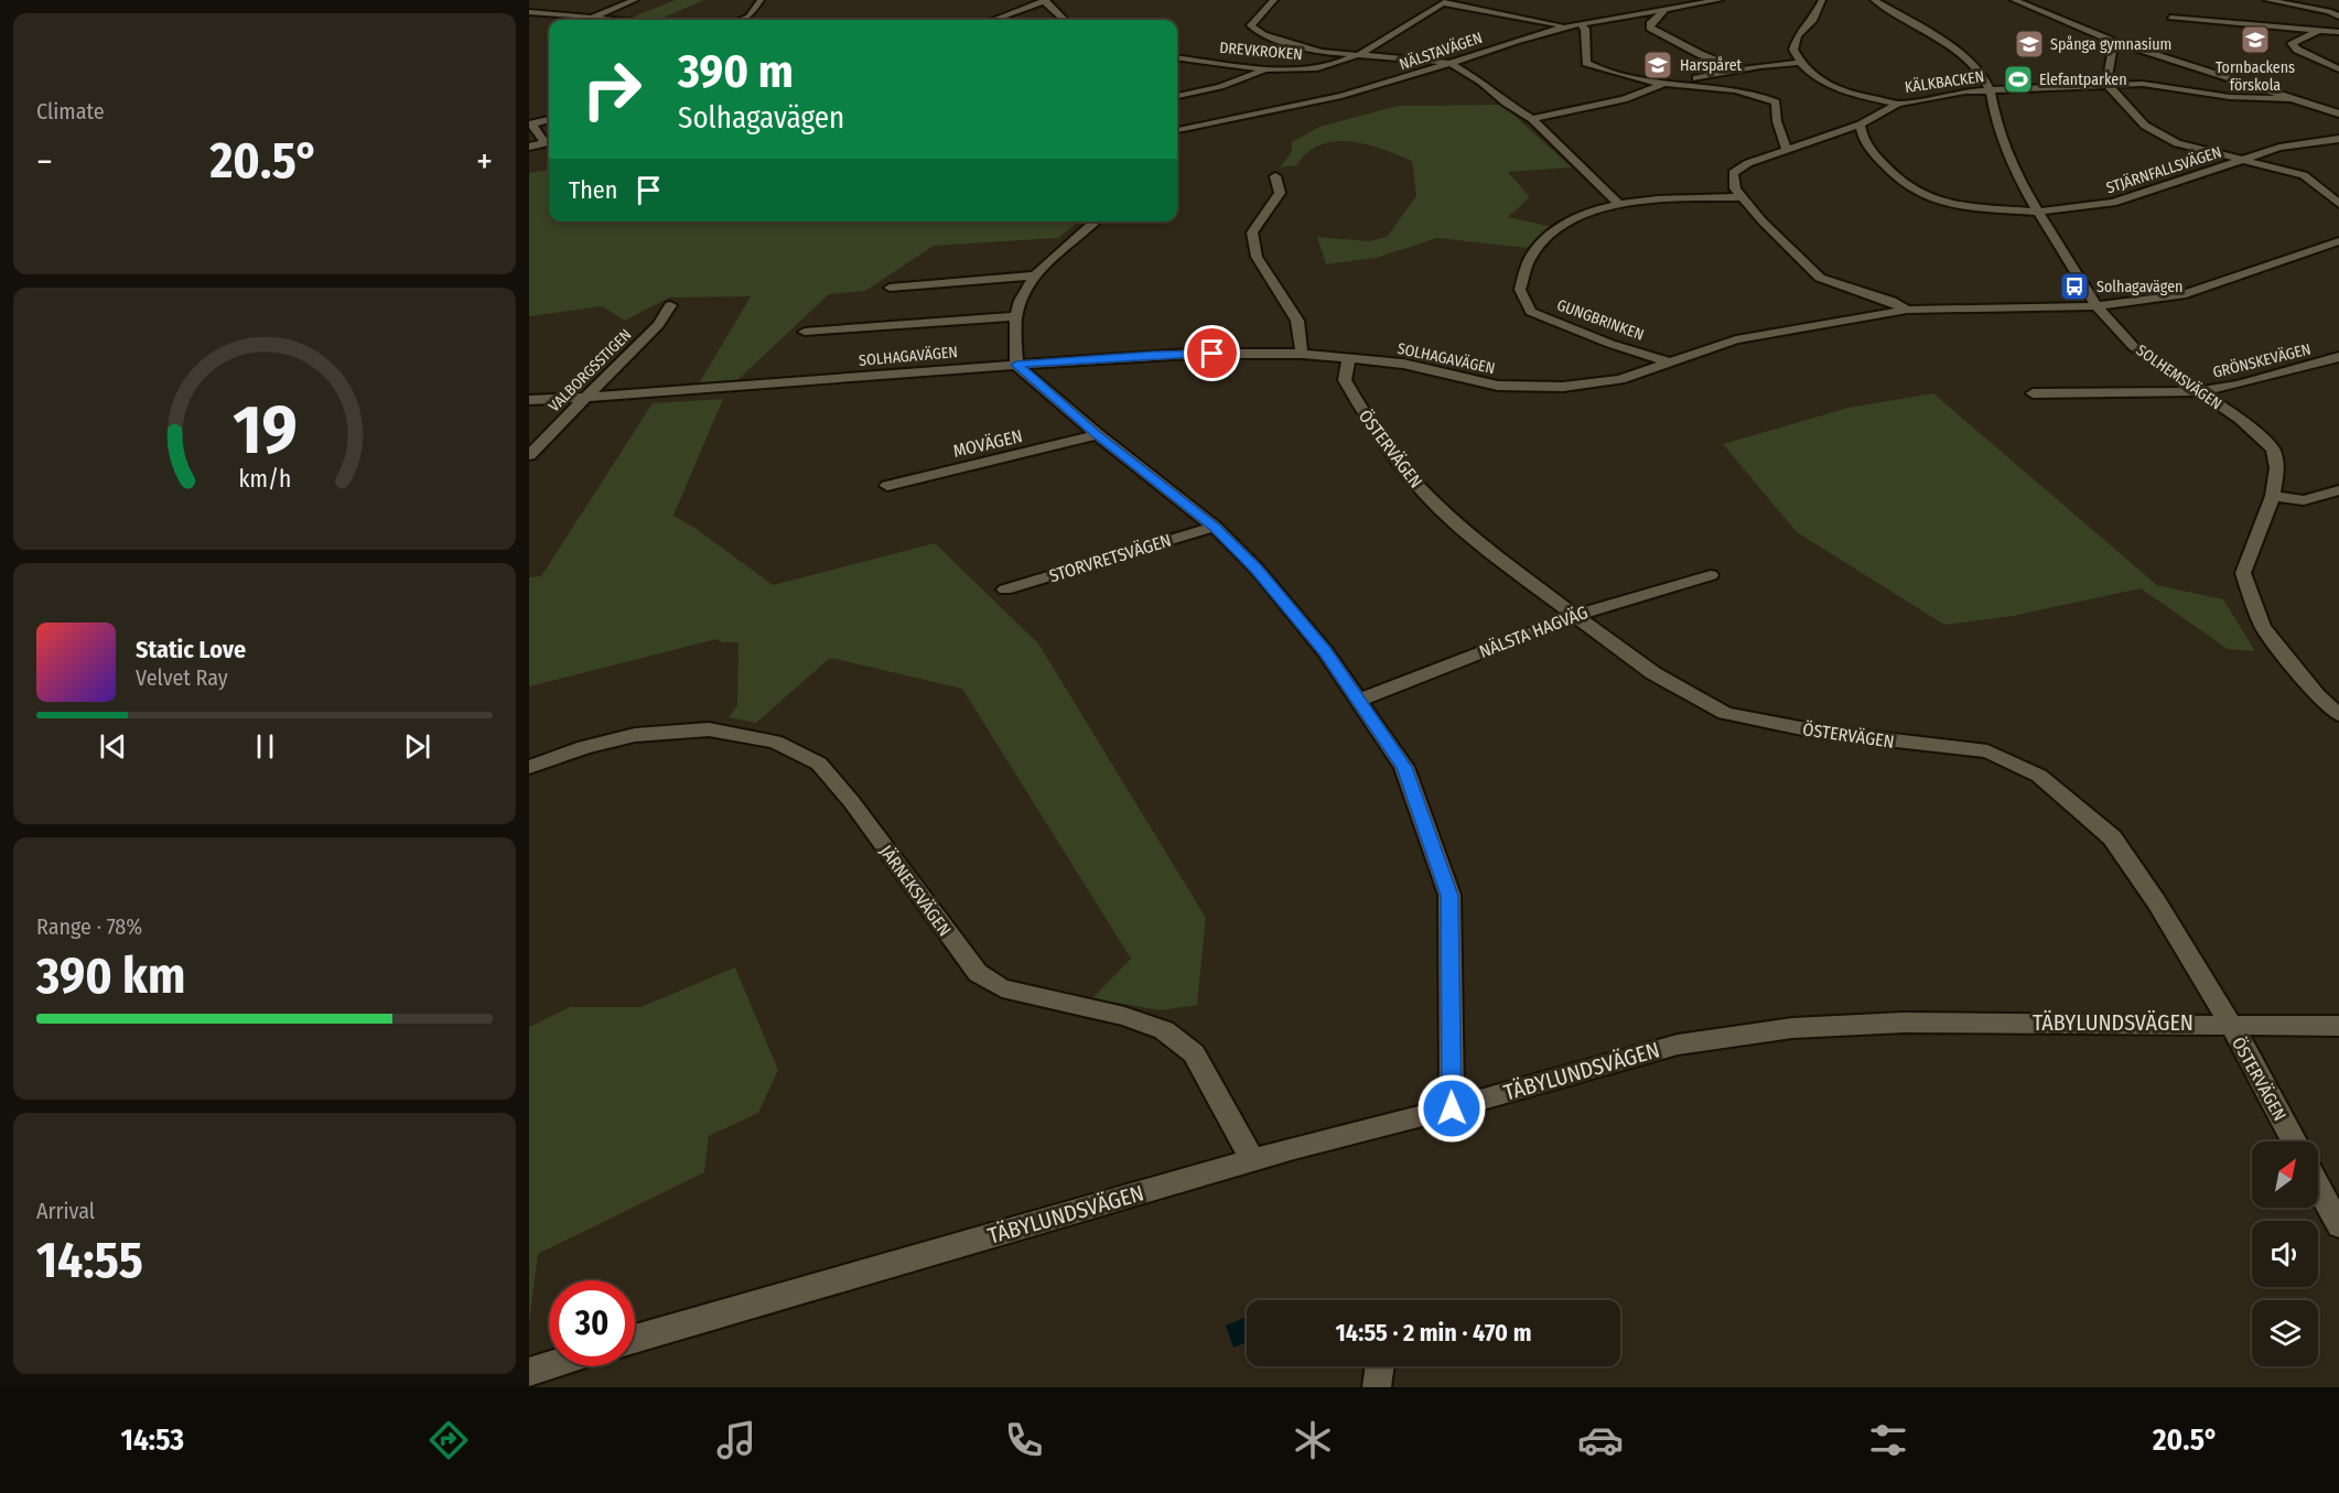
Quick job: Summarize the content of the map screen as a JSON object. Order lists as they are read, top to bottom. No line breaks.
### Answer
{"streets":{"street":["DREVKROKEN","NÄLSTAVÄGEN","KÄLKBACKEN","STJÄRNFALLSVÄGEN","GUNGBRINKEN","SOLHAGAVÄGEN","GRÖNSKEVÄGEN","VALBORGSSTIGEN","SOLHEMSVÄGEN","MOVÄGEN","ÖSTERVÄGEN","STORVRETSVÄGEN","NÄLSTA HAGVÄG","JÄRNEKSVÄGEN","TÄBYLUNDSVÄGEN"]},"crossings":[["KÄLKBACKEN","STJÄRNFALLSVÄGEN"],["KÄLKBACKEN","GUNGBRINKEN"],["KÄLKBACKEN","SOLHAGAVÄGEN"],["KÄLKBACKEN","SOLHEMSVÄGEN"],["STJÄRNFALLSVÄGEN","SOLHEMSVÄGEN"],["GUNGBRINKEN","SOLHAGAVÄGEN"],["SOLHAGAVÄGEN","VALBORGSSTIGEN"],["SOLHAGAVÄGEN","SOLHEMSVÄGEN"],["SOLHAGAVÄGEN","ÖSTERVÄGEN"],["GRÖNSKEVÄGEN","SOLHEMSVÄGEN"],["ÖSTERVÄGEN","NÄLSTA HAGVÄG"],["ÖSTERVÄGEN","TÄBYLUNDSVÄGEN"],["JÄRNEKSVÄGEN","TÄBYLUNDSVÄGEN"]],"places":{"school or university":["Tornbackens förskola","Spånga gymnasium","Harspåret"],"sports":["Elefantparken"],"bus stop":["Solhagavägen"]},"north":"top right","page":{"tile":["Climate",["Range · 78%","390 km"],["Arrival","14:55"]],"turn":["390 m","Solhagavägen"],"heat":["−","20.5°","+"],"then":"Then","song":["Static Love","Velvet Ray"],"limit":"30","trip":"14:55 · 2 min · 470 m","tabs":["14:53","20.5°"],"gauge":["19","km/h"]}}
